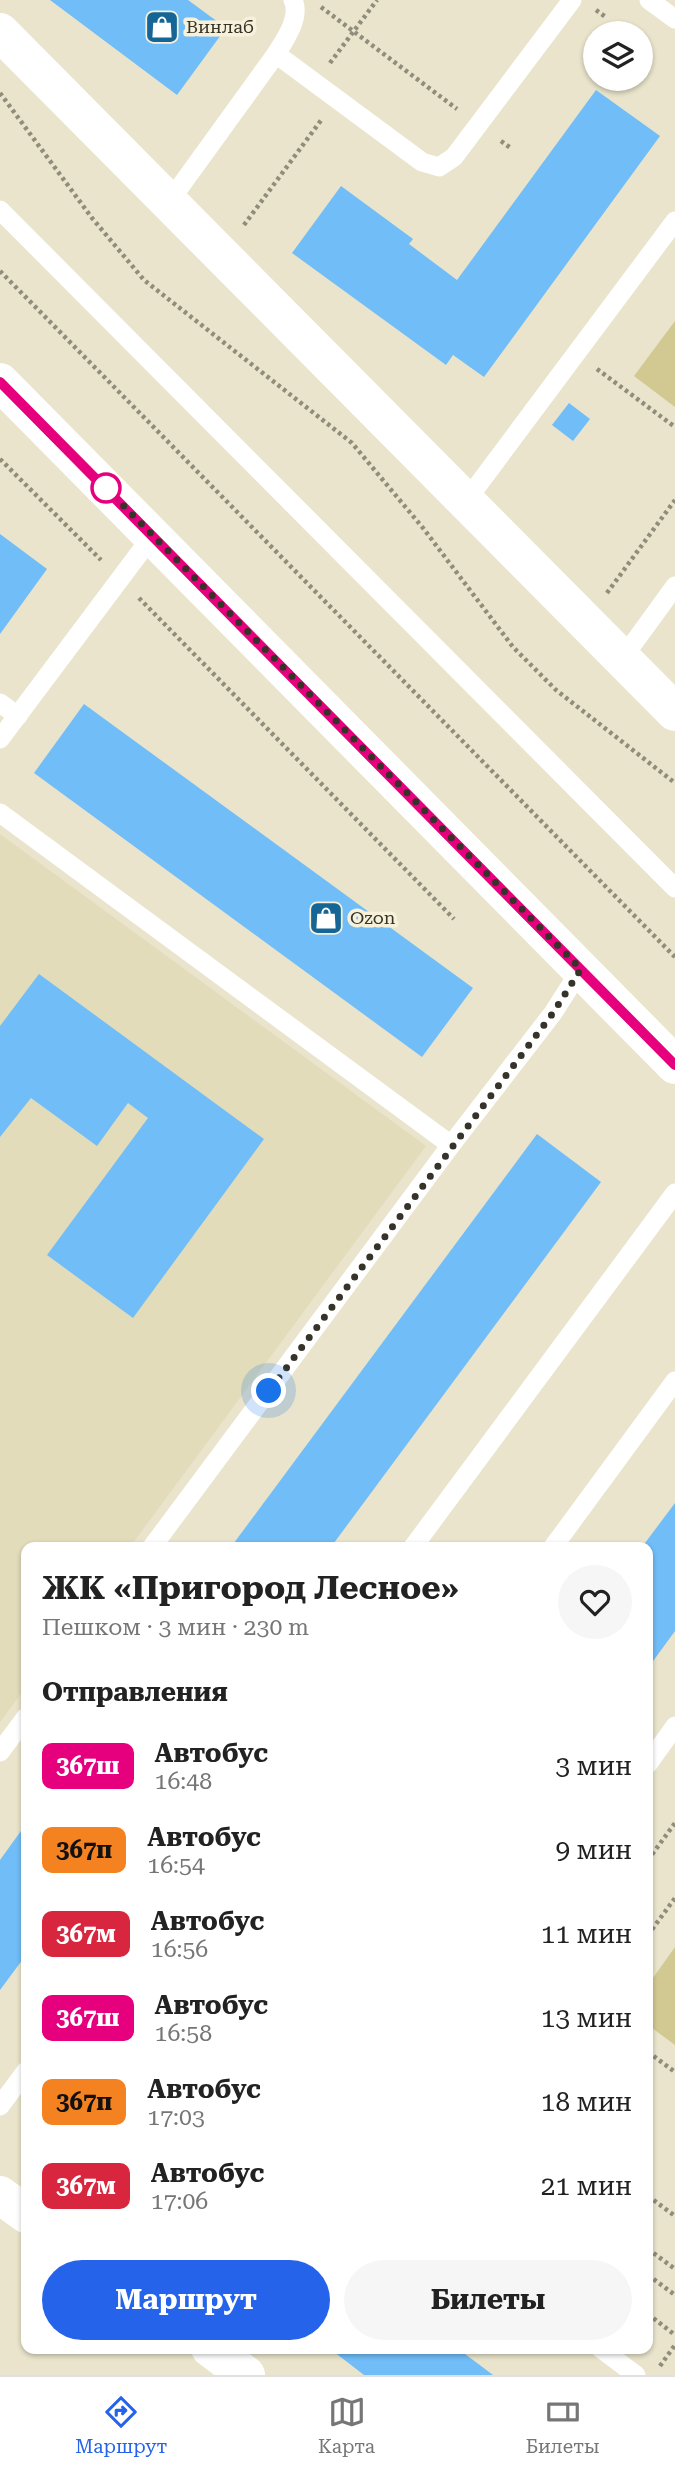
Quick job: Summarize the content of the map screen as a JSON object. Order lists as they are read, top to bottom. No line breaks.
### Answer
{"places":{"shop":["Винлаб","Ozon"]},"lines":["bus line 367ш"],"page":{"heading":[["ЖК «Пригород Лесное»","Пешком · 3 мин · 230 m"],"Отправления"],"list":[{"mark":"367ш","name":"Автобус","note":"16:48","value":"3 мин"},{"mark":"367п","name":"Автобус","note":"16:54","value":"9 мин"},{"mark":"367м","name":"Автобус","note":"16:56","value":"11 мин"},{"mark":"367ш","name":"Автобус","note":"16:58","value":"13 мин"},{"mark":"367п","name":"Автобус","note":"17:03","value":"18 мин"},{"mark":"367м","name":"Автобус","note":"17:06","value":"21 мин"}],"buttons":["Маршрут","Билеты"],"tabs":["Маршрут","Карта","Билеты"]}}
